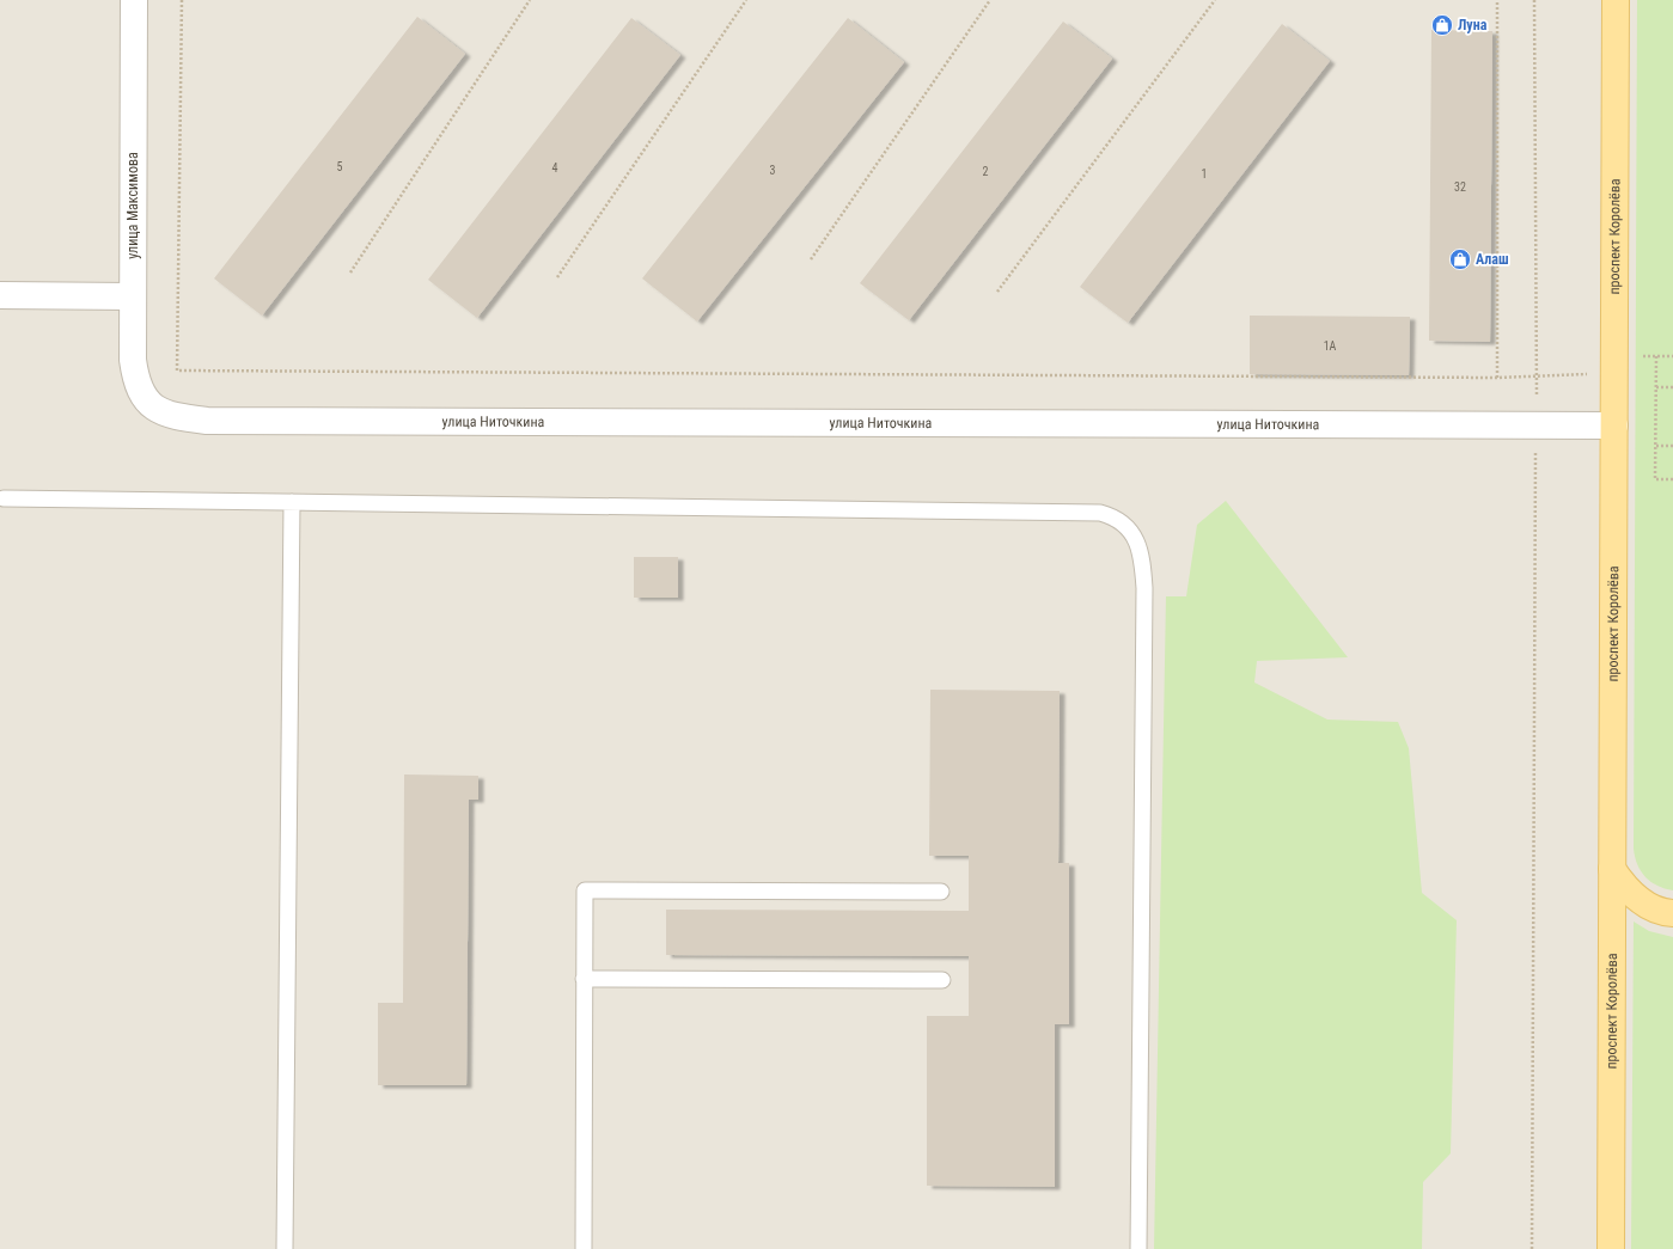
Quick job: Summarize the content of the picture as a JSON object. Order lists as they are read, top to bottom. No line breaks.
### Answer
{"streets":{"main road":["проспект Королёва"],"street":["улица Максимова","улица Ниточкина"]},"crossings":[["улица Максимова","улица Ниточкина"],["проспект Королёва","улица Ниточкина"]],"places":{"shop":["Луна","Алаш"]},"house_numbers":["5","4","3","2","1","32","1А"]}
